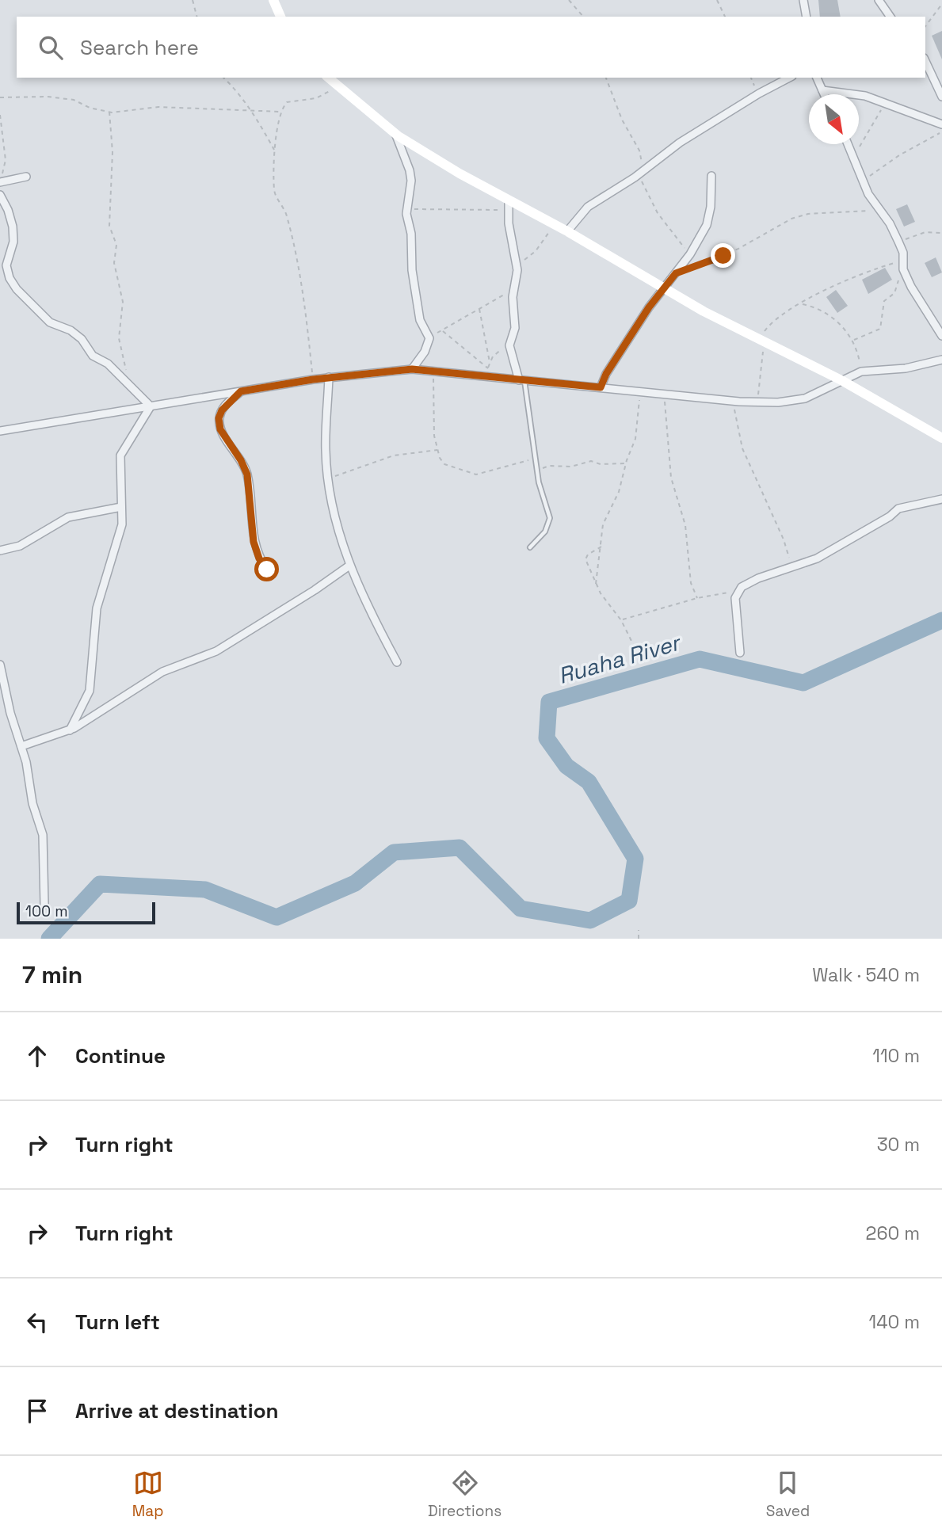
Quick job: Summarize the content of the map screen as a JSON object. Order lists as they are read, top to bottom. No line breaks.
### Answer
{"water":["Ruaha River"],"scale_bar":"100 m","north":"bottom right","page":{"search":"Search here","scale":"100 m","heading":["7 min","Walk · 540 m"],"list":[["Continue","110 m"],["Turn right","30 m"],["Turn right","260 m"],["Turn left","140 m"],"Arrive at destination"],"nav":["Map","Directions","Saved"]}}
